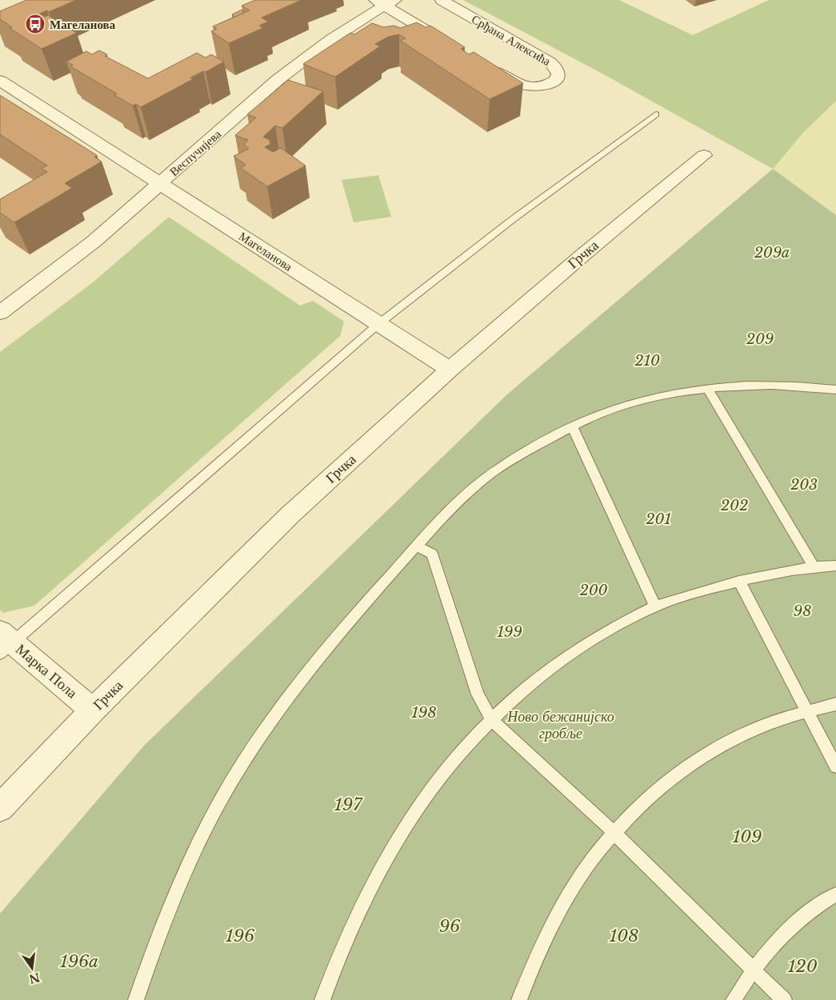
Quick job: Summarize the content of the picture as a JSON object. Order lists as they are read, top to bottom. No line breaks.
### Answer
{"streets":{"street":["Срђана Алексића","Веспучијева","Магеланова","Грчка","Марка Пола"]},"crossings":[["Веспучијева","Магеланова"],["Магеланова","Грчка"],["Грчка","Марка Пола"]],"parks":["209a","209","210","203","202","201","200","98","199","198","Ново бежанијско гробље","197","109","96","196","108","196a","120"],"places":{"bus stop":["Магеланова"]},"north":"bottom"}
